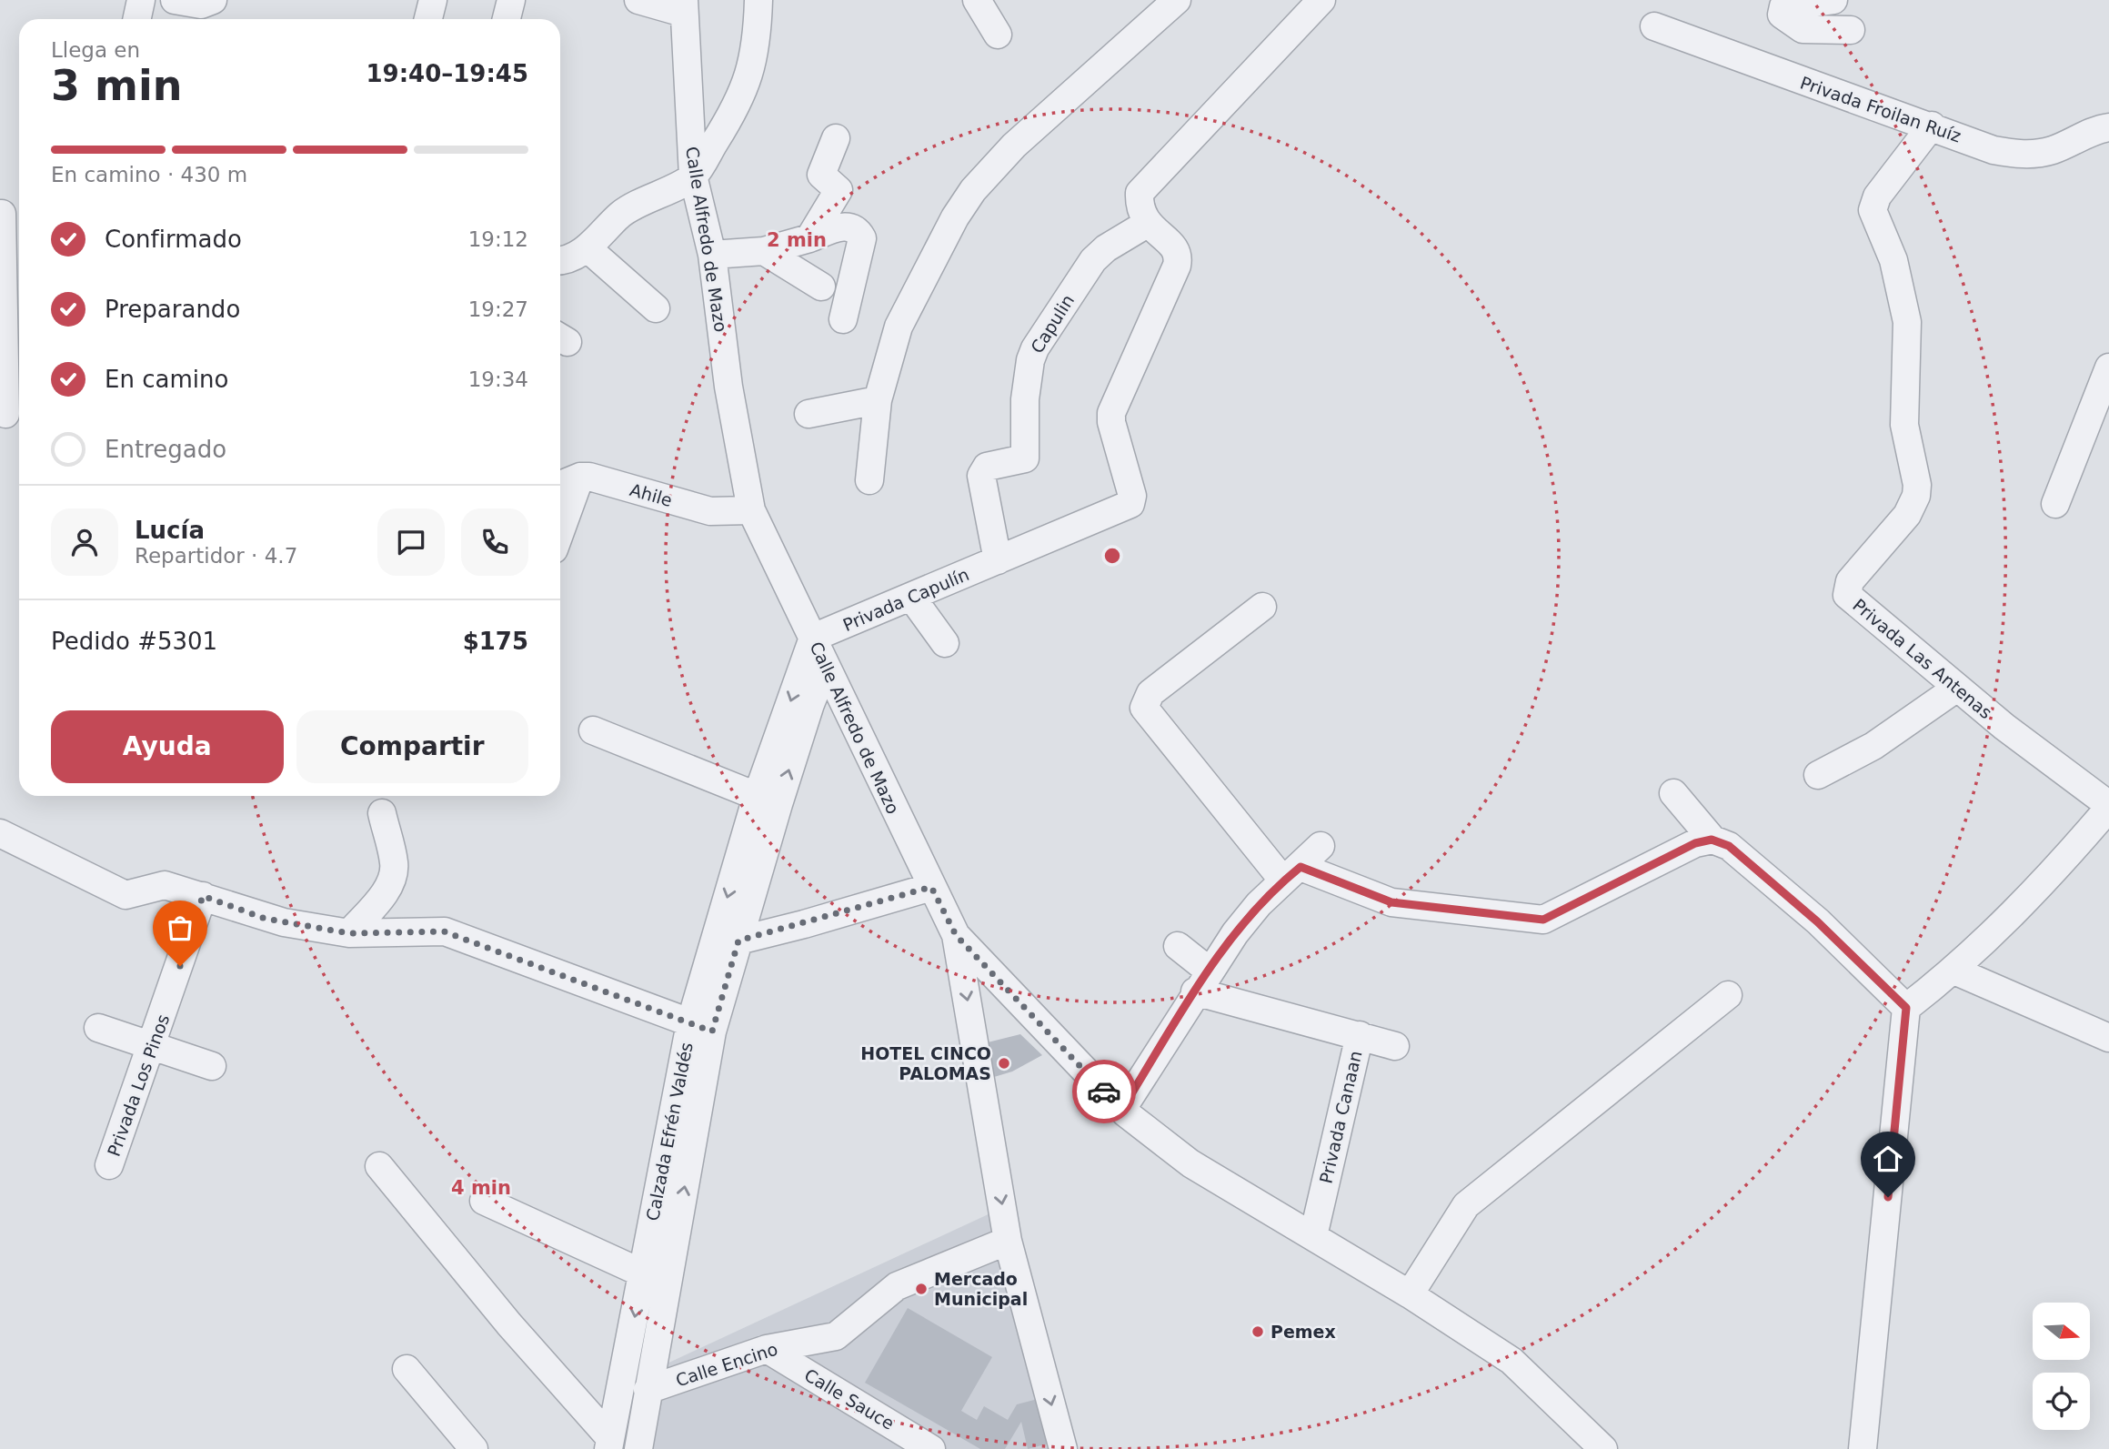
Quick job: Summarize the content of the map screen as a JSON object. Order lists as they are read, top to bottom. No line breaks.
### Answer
{"streets":{"street":["Privada Froilan Ruíz","Calle Alfredo de Mazo","Capulin","Ahile","Privada Capulín","Privada Las Antenas","Privada Los Pinos","Privada Canaan","Calzada Efrén Valdés","Calle Encino","Calle Sauce"]},"crossings":[["Privada Froilan Ruíz","Privada Las Antenas"],["Calle Alfredo de Mazo","Ahile"],["Calle Alfredo de Mazo","Privada Capulín"],["Calle Alfredo de Mazo","Calzada Efrén Valdés"],["Calle Alfredo de Mazo","Calle Encino"],["Capulin","Privada Capulín"],["Privada Capulín","Calzada Efrén Valdés"],["Calzada Efrén Valdés","Calle Encino"],["Calle Encino","Calle Sauce"]],"places":["HOTEL CINCO PALOMAS","Mercado Municipal","Pemex"],"north":"right","page":{"heading":["3 min","Llega en","19:40–19:45"],"panel":["Lucía","Repartidor · 4.7","Pedido #5301","$175"],"bar":"En camino · 430 m","list":[["Confirmado","19:12"],["Preparando","19:27"],["En camino","19:34"],"Entregado"],"buttons":["Ayuda","Compartir"]},"rings":["2 min","4 min"]}
